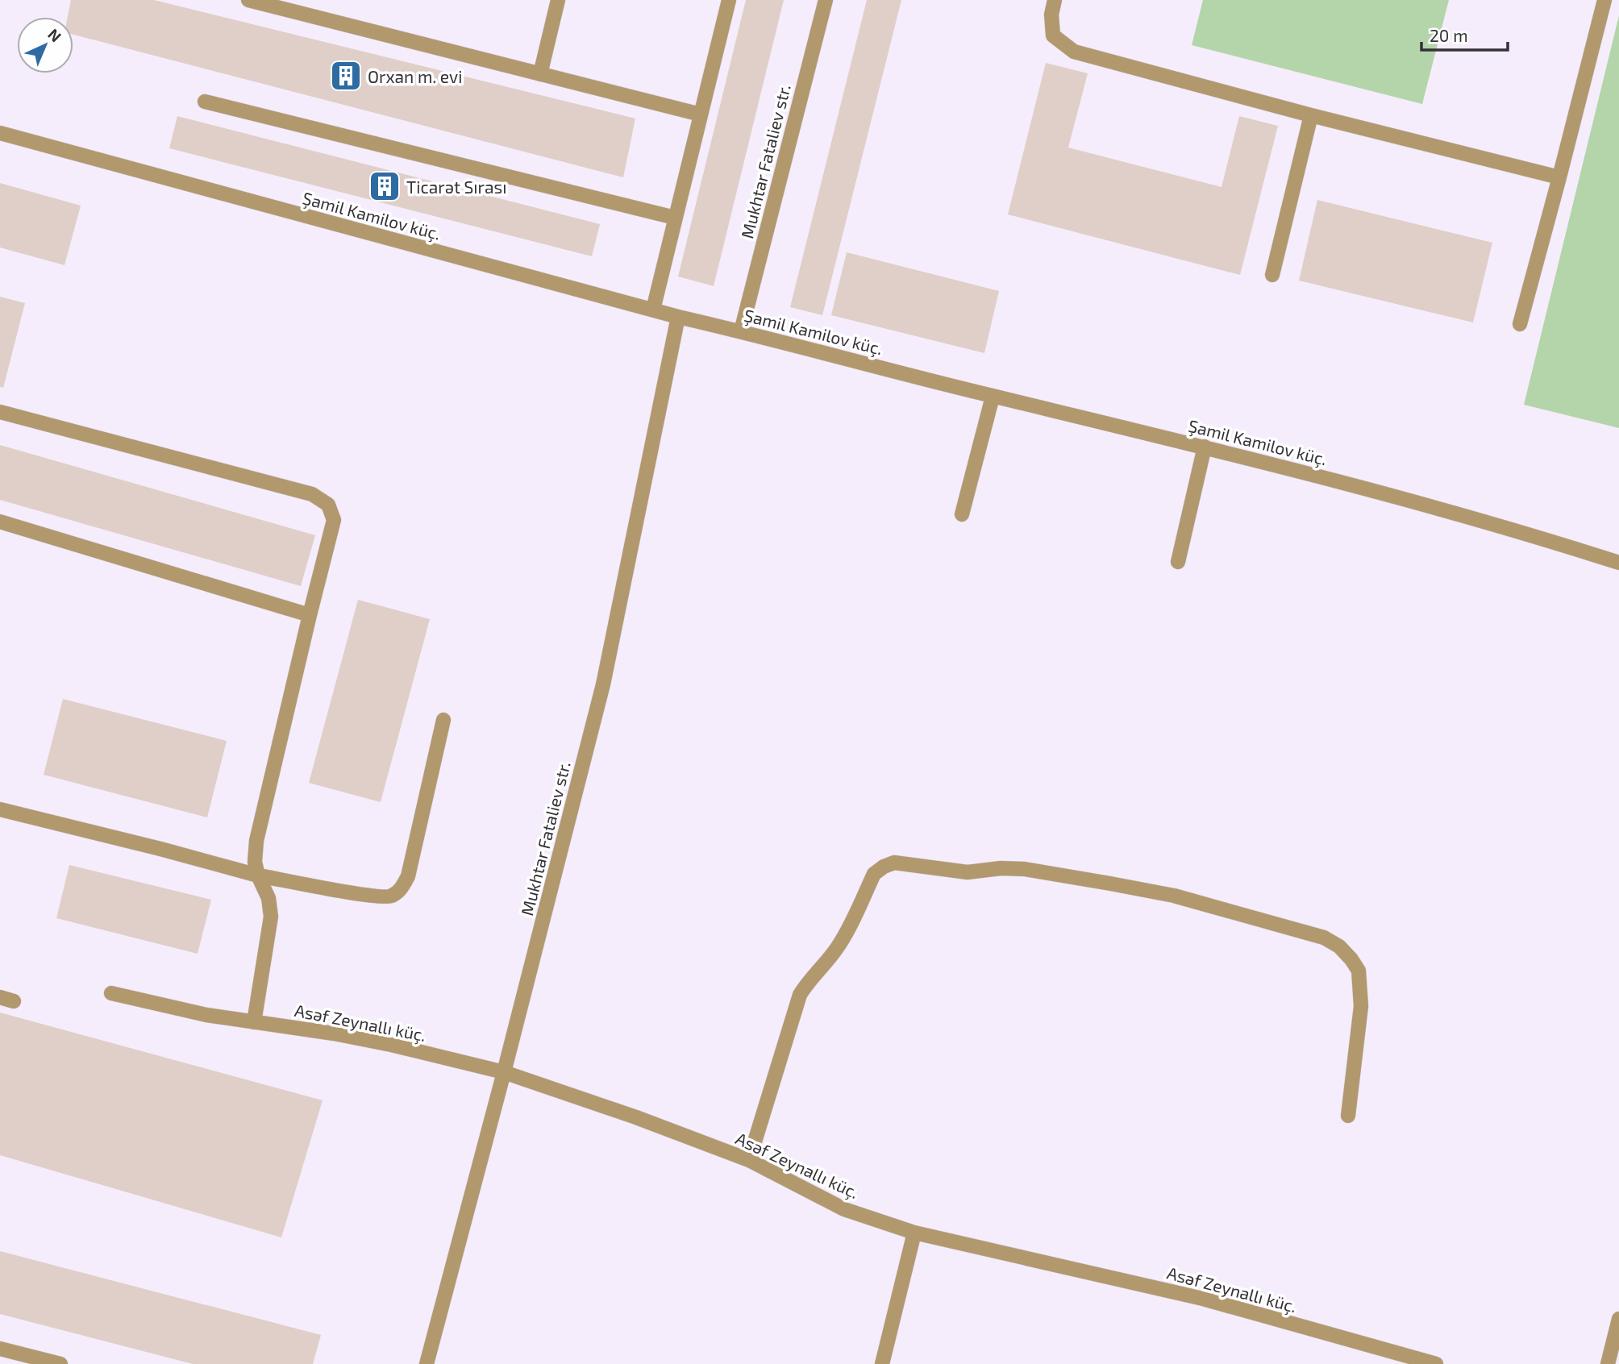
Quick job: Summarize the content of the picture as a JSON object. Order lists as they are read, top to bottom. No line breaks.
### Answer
{"streets":{"street":["Mukhtar Fataliev str.","Şamil Kamilov küç.","Asəf Zeynallı küç."]},"crossings":[["Mukhtar Fataliev str.","Şamil Kamilov küç."],["Mukhtar Fataliev str.","Asəf Zeynallı küç."]],"places":{"building":["Orxan m. evi","Ticarət Sırası"]},"scale_bar":"20 m","north":"top right"}
